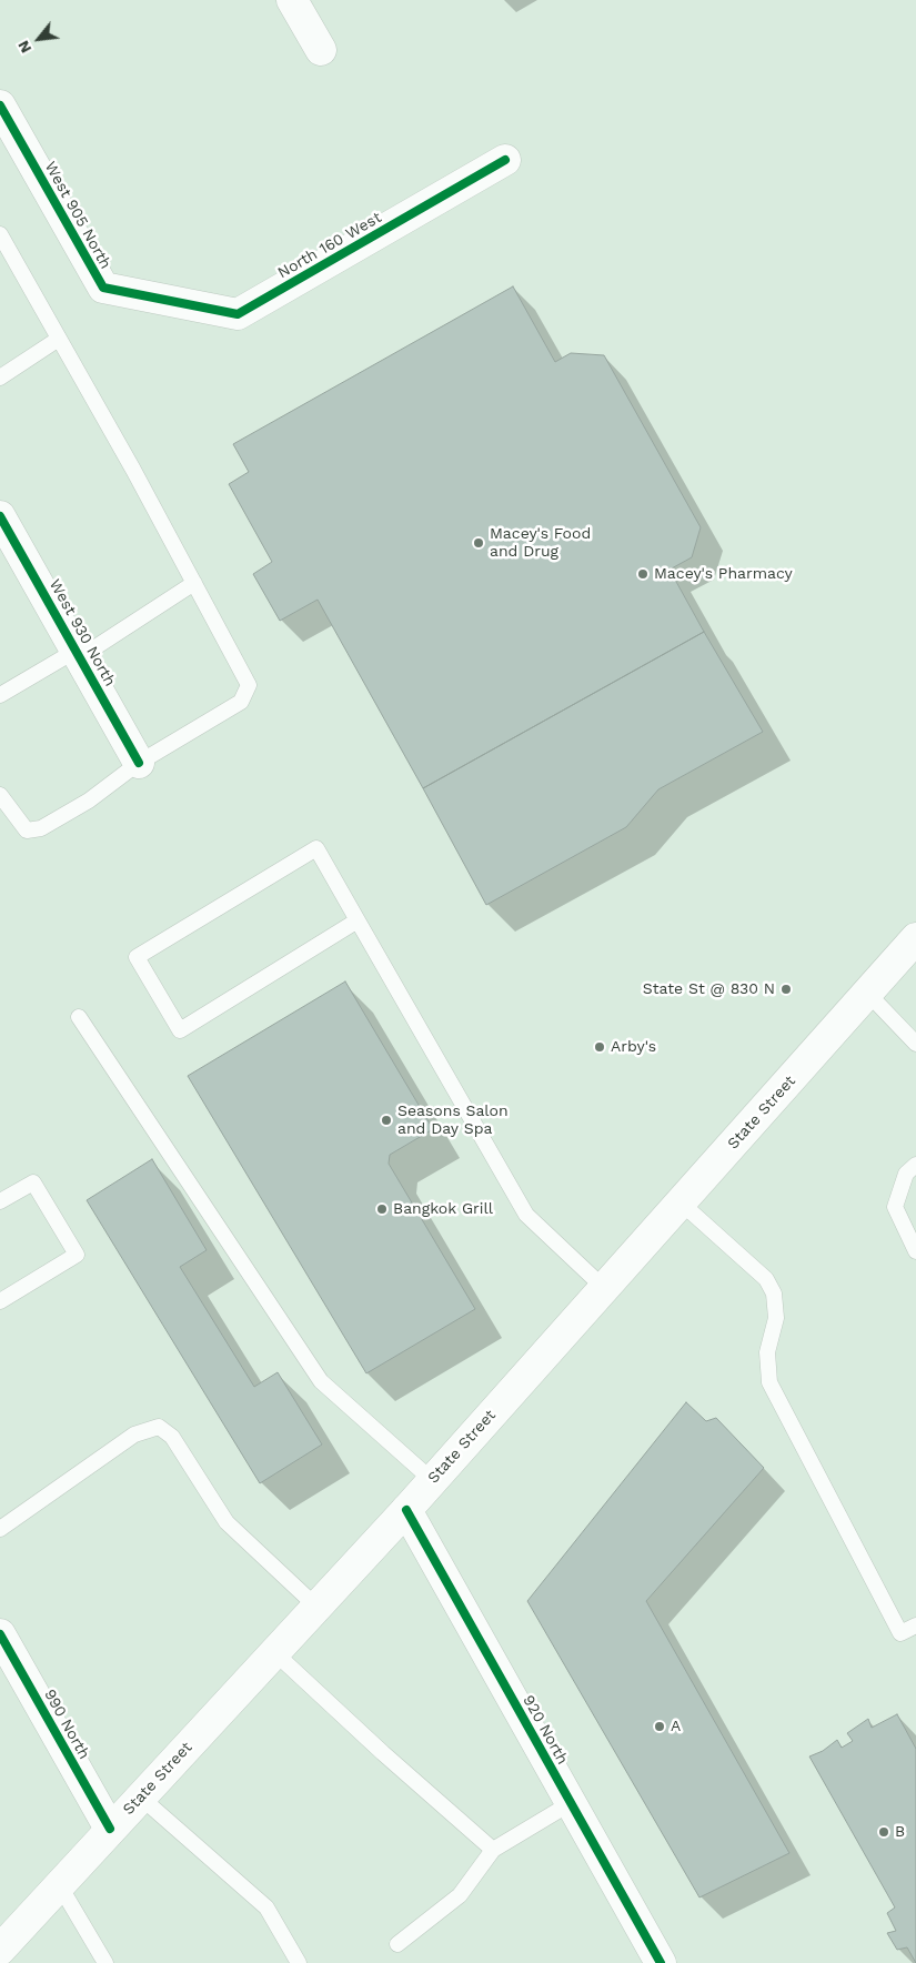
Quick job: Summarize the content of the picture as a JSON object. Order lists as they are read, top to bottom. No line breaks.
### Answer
{"streets":{"street":["West 905 North","North 160 West","West 930 North","State Street","990 North","920 North"]},"crossings":[["West 905 North","North 160 West"],["State Street","990 North"],["State Street","920 North"]],"places":["Macey's Food and Drug","Macey's Pharmacy","State St @ 830 N","Arby's","Seasons Salon and Day Spa","Bangkok Grill","A","B"],"north":"bottom left"}
